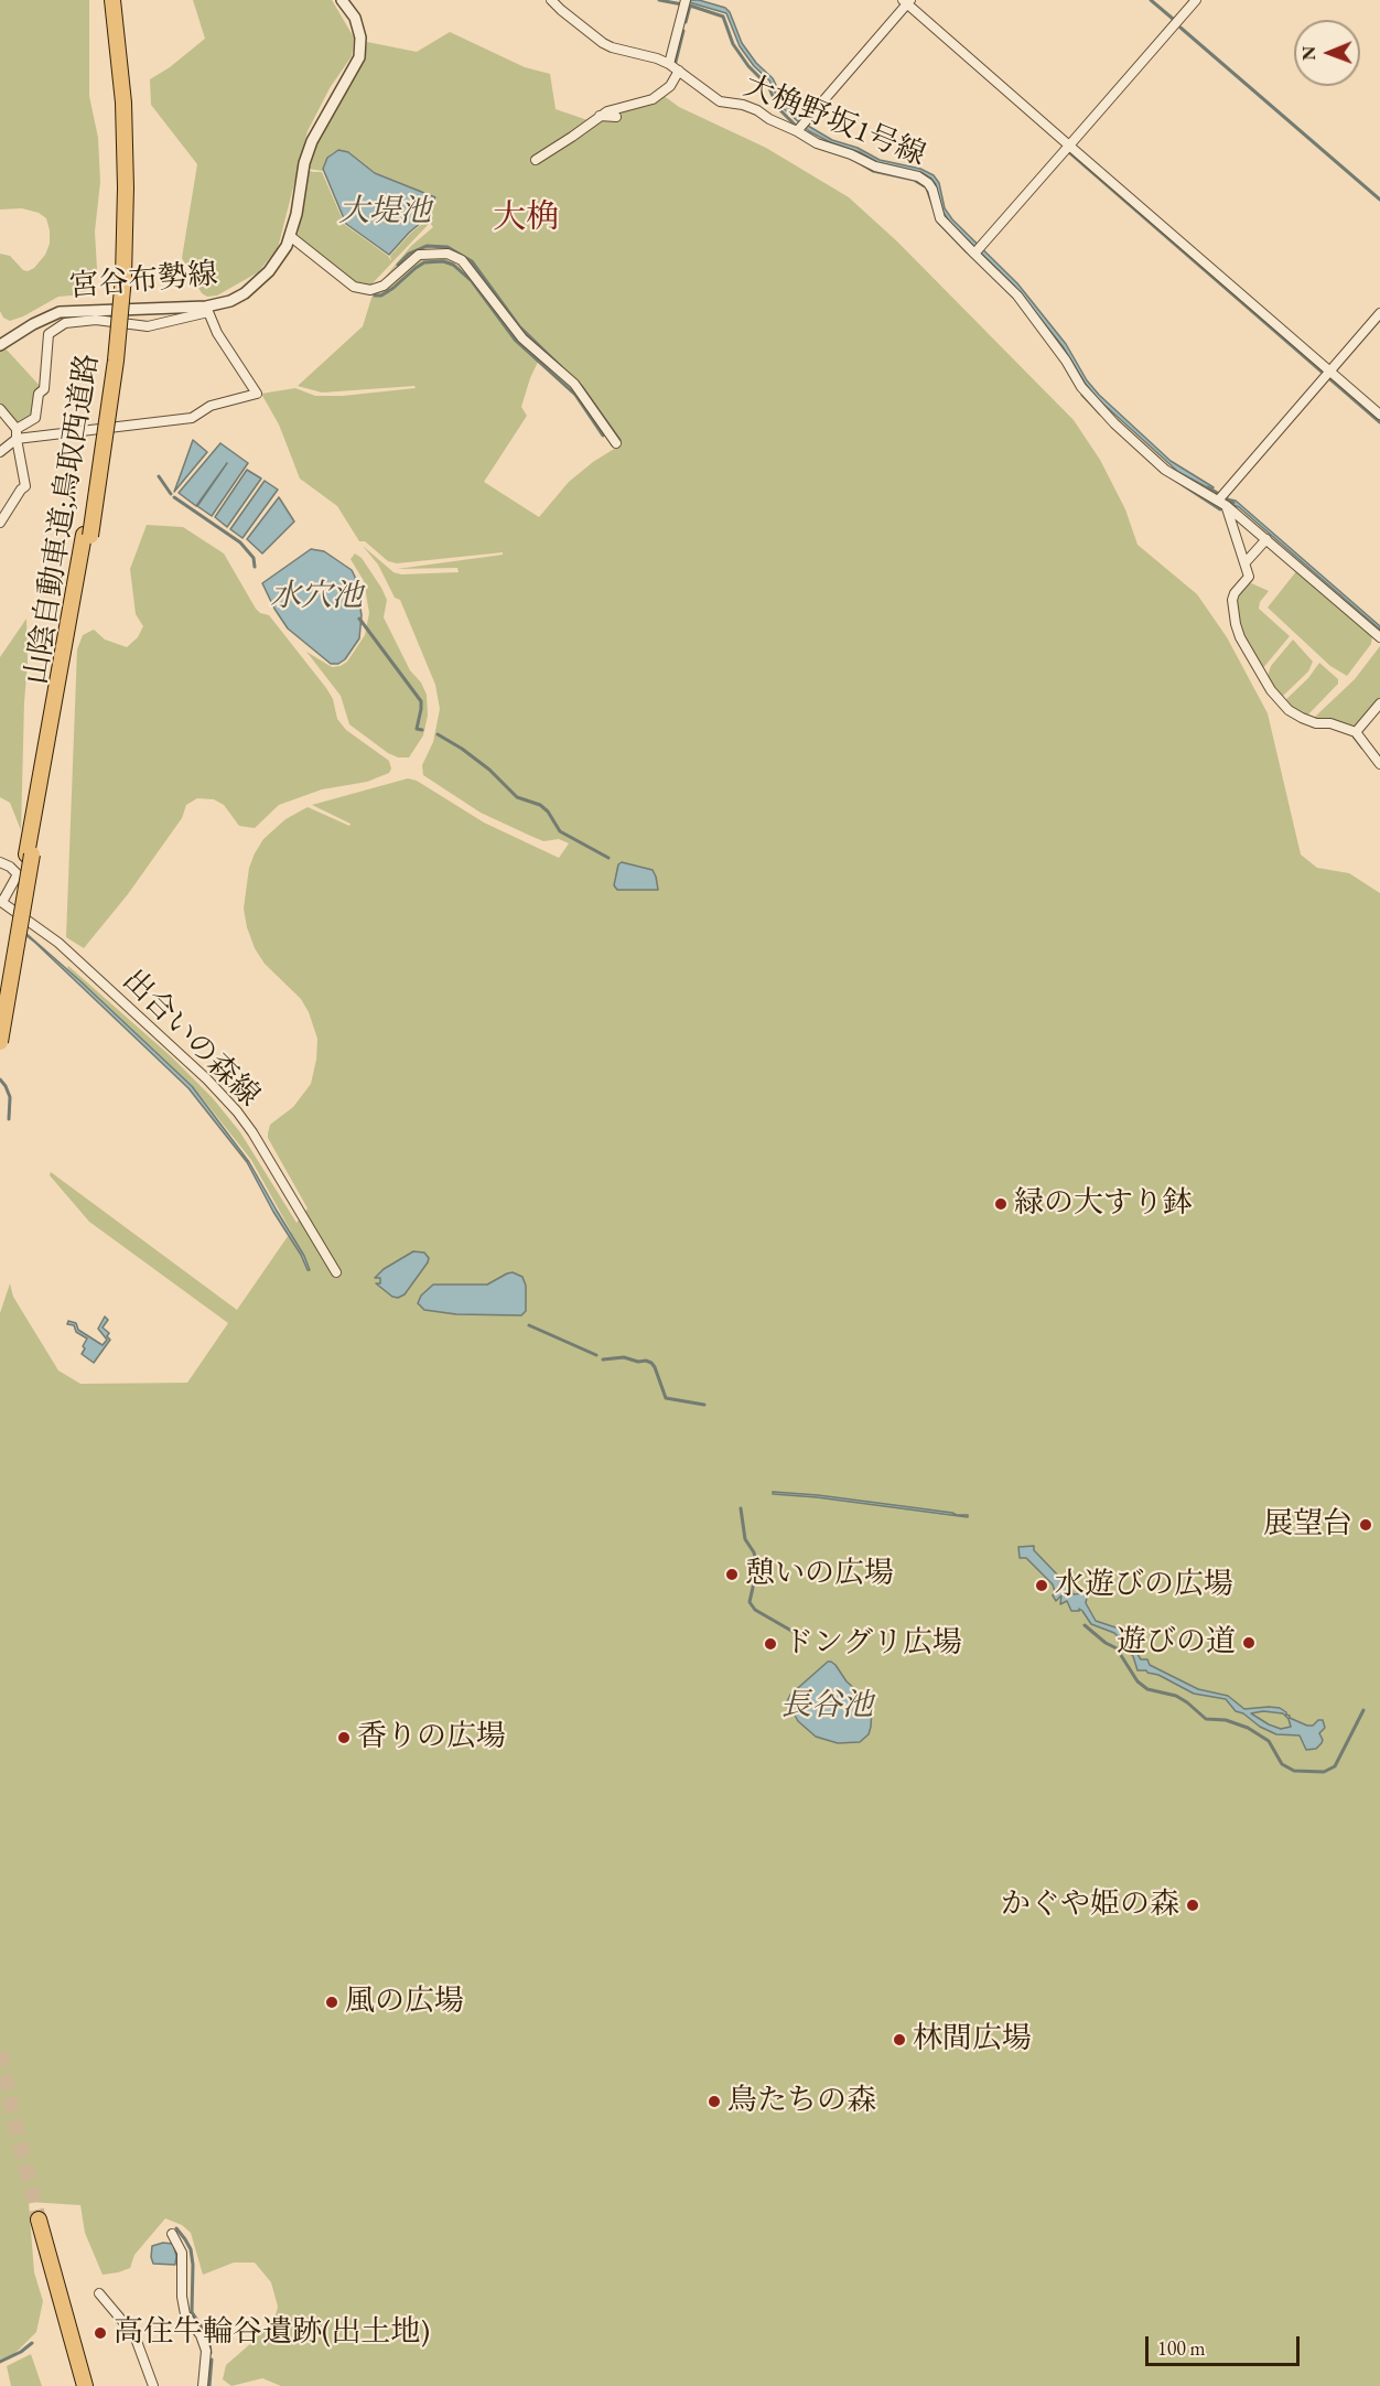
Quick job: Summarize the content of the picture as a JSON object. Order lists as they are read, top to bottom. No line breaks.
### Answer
{"streets":{"highway":["山陰自動車道;鳥取西道路"],"street":["大桷野坂1号線","宮谷布勢線","出合いの森線"]},"districts":["大桷"],"water":["大堤池","水穴池","長谷池"],"places":["緑の大すり鉢","展望台","憩いの広場","水遊びの広場","遊びの道","ドングリ広場","香りの広場","かぐや姫の森","風の広場","林間広場","鳥たちの森","高住牛輪谷遺跡(出土地)"],"scale_bar":"100 m","north":"left"}
